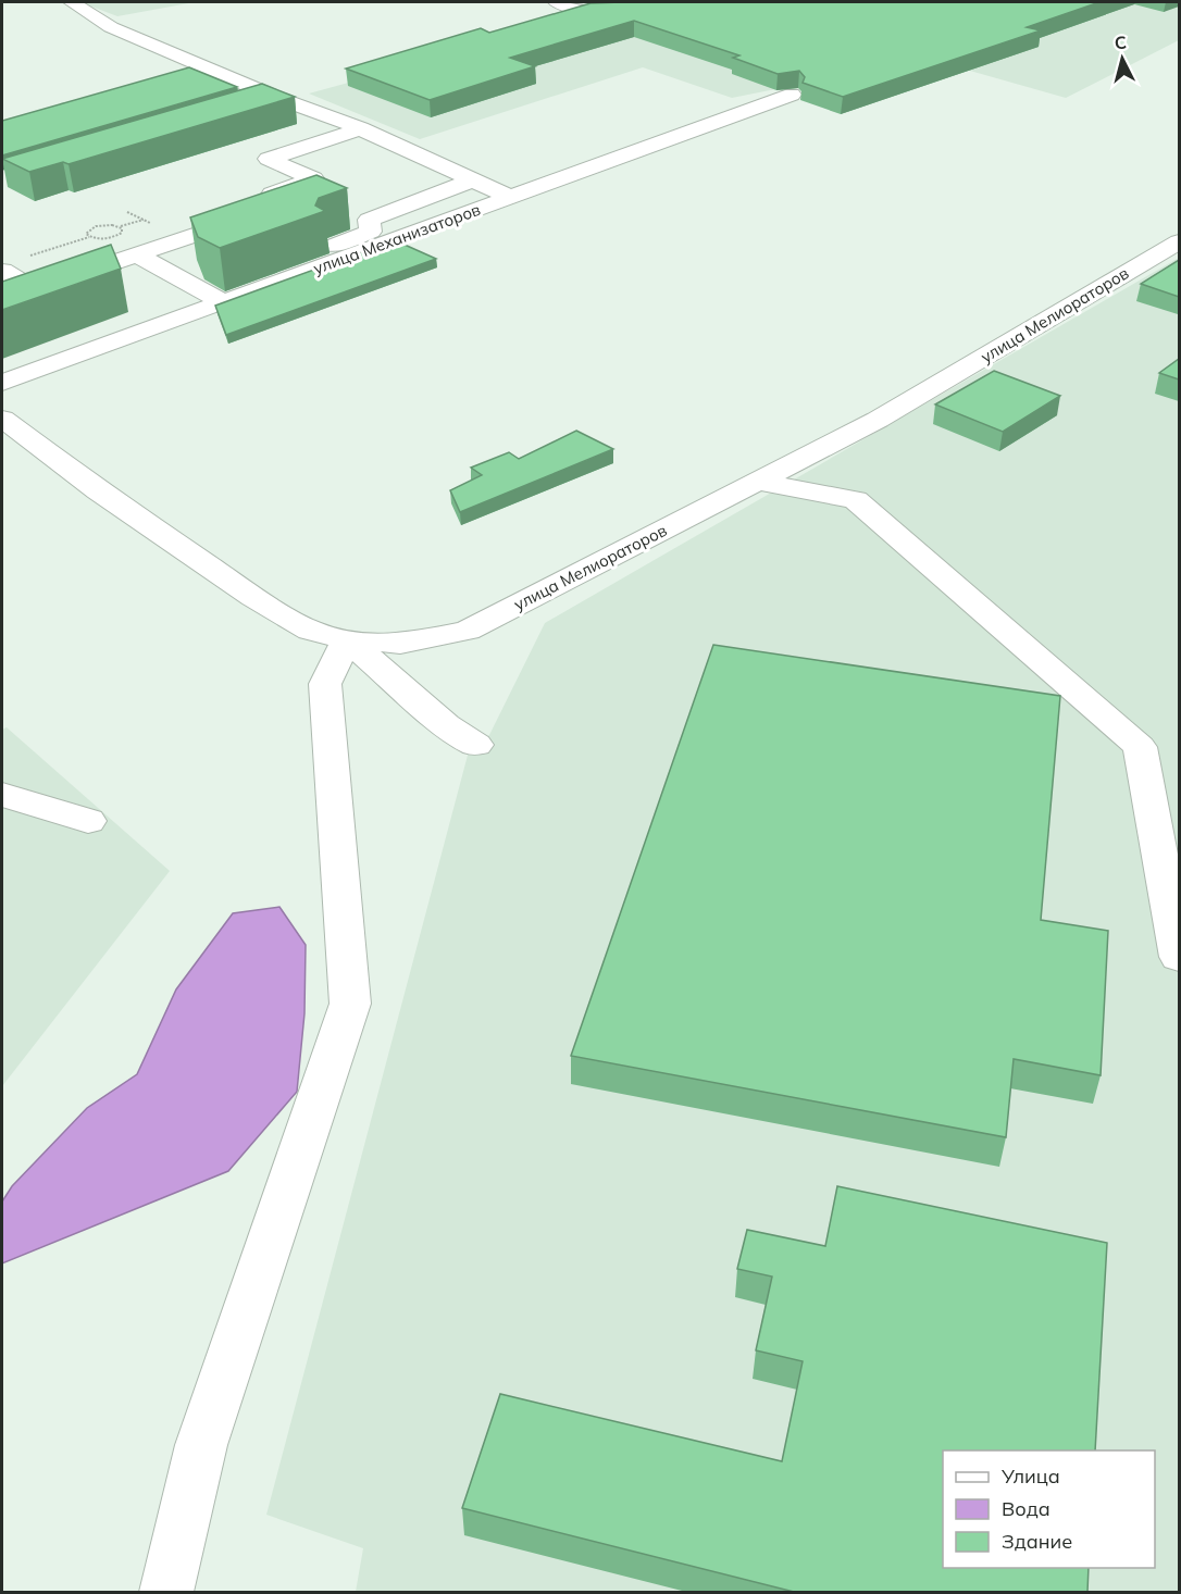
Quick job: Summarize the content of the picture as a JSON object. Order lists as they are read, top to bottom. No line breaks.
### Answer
{"streets":{"street":["улица Механизаторов","улица Мелиораторов"]},"legend":["Улица","Вода","Здание"],"north":"top"}
